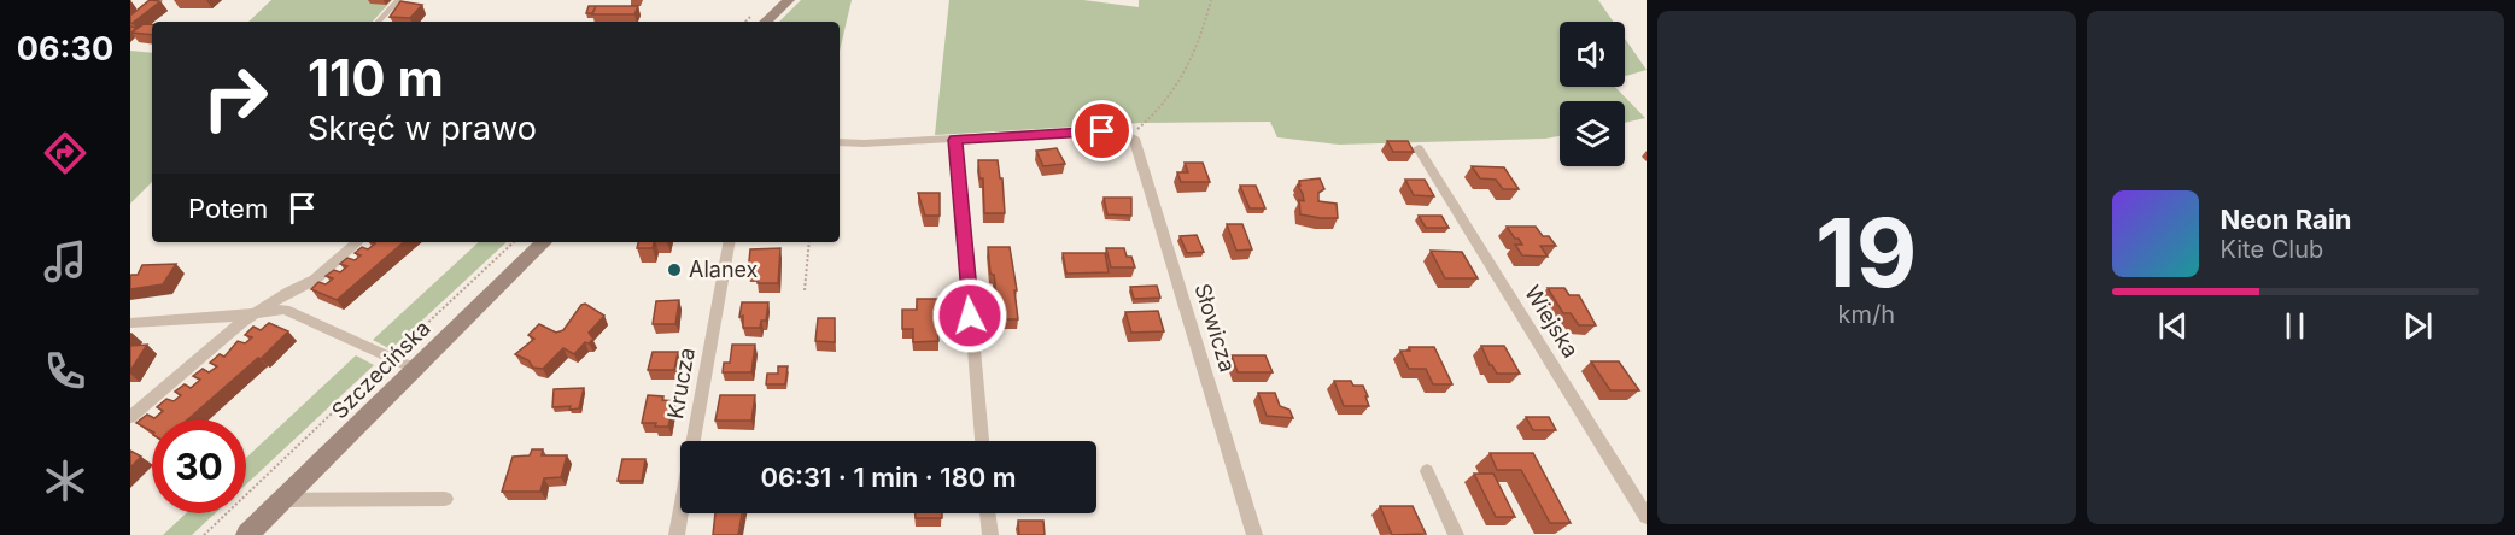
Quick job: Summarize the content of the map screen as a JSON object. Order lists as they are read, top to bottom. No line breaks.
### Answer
{"streets":{"main road":["Szczecińska"],"street":["Wiejska","Słowicza","Krucza"]},"places":["Alanex"],"page":{"tabs":"06:30","tile":["19","km/h"],"turn":["110 m","Skręć w prawo"],"then":"Potem","song":["Neon Rain","Kite Club"],"limit":"30","trip":"06:31 · 1 min · 180 m"}}
